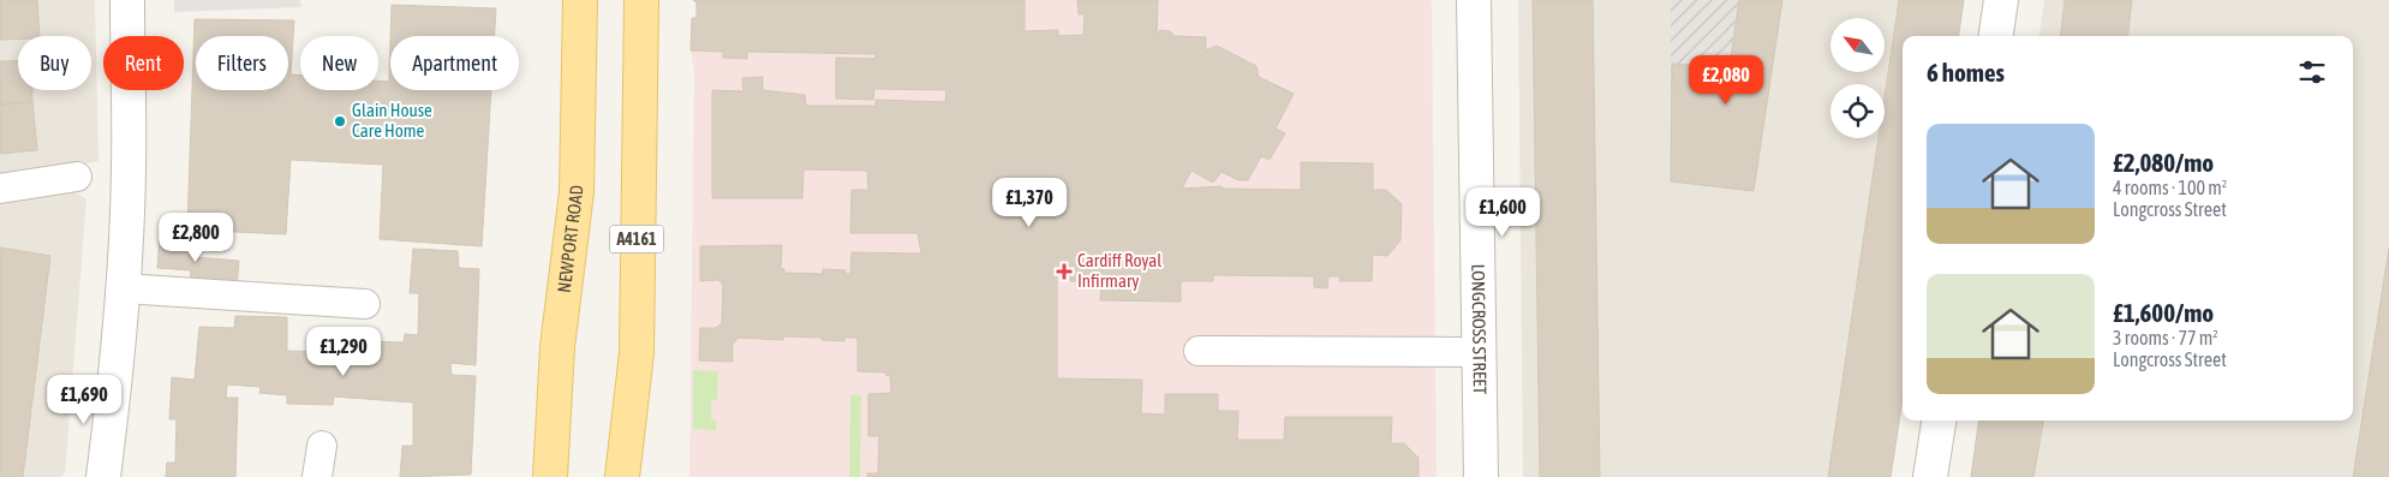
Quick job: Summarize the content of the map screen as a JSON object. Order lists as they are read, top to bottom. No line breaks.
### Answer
{"streets":{"main road":["NEWPORT ROAD","A4161"],"street":["LONGCROSS STREET"]},"places":{"other":["Glain House Care Home"],"health":["Cardiff Royal Infirmary"]},"north":"top left","page":{"chip":["Buy","Rent","Filters","New","Apartment"],"heading":"6 homes","price":["£2,080","£1,370","£1,600","£2,800","£1,290","£1,690"],"list":[{"name":"£2,080/mo","note":"4 rooms · 100 m² · Longcross Street"},{"name":"£1,600/mo","note":"3 rooms · 77 m² · Longcross Street"}]}}
